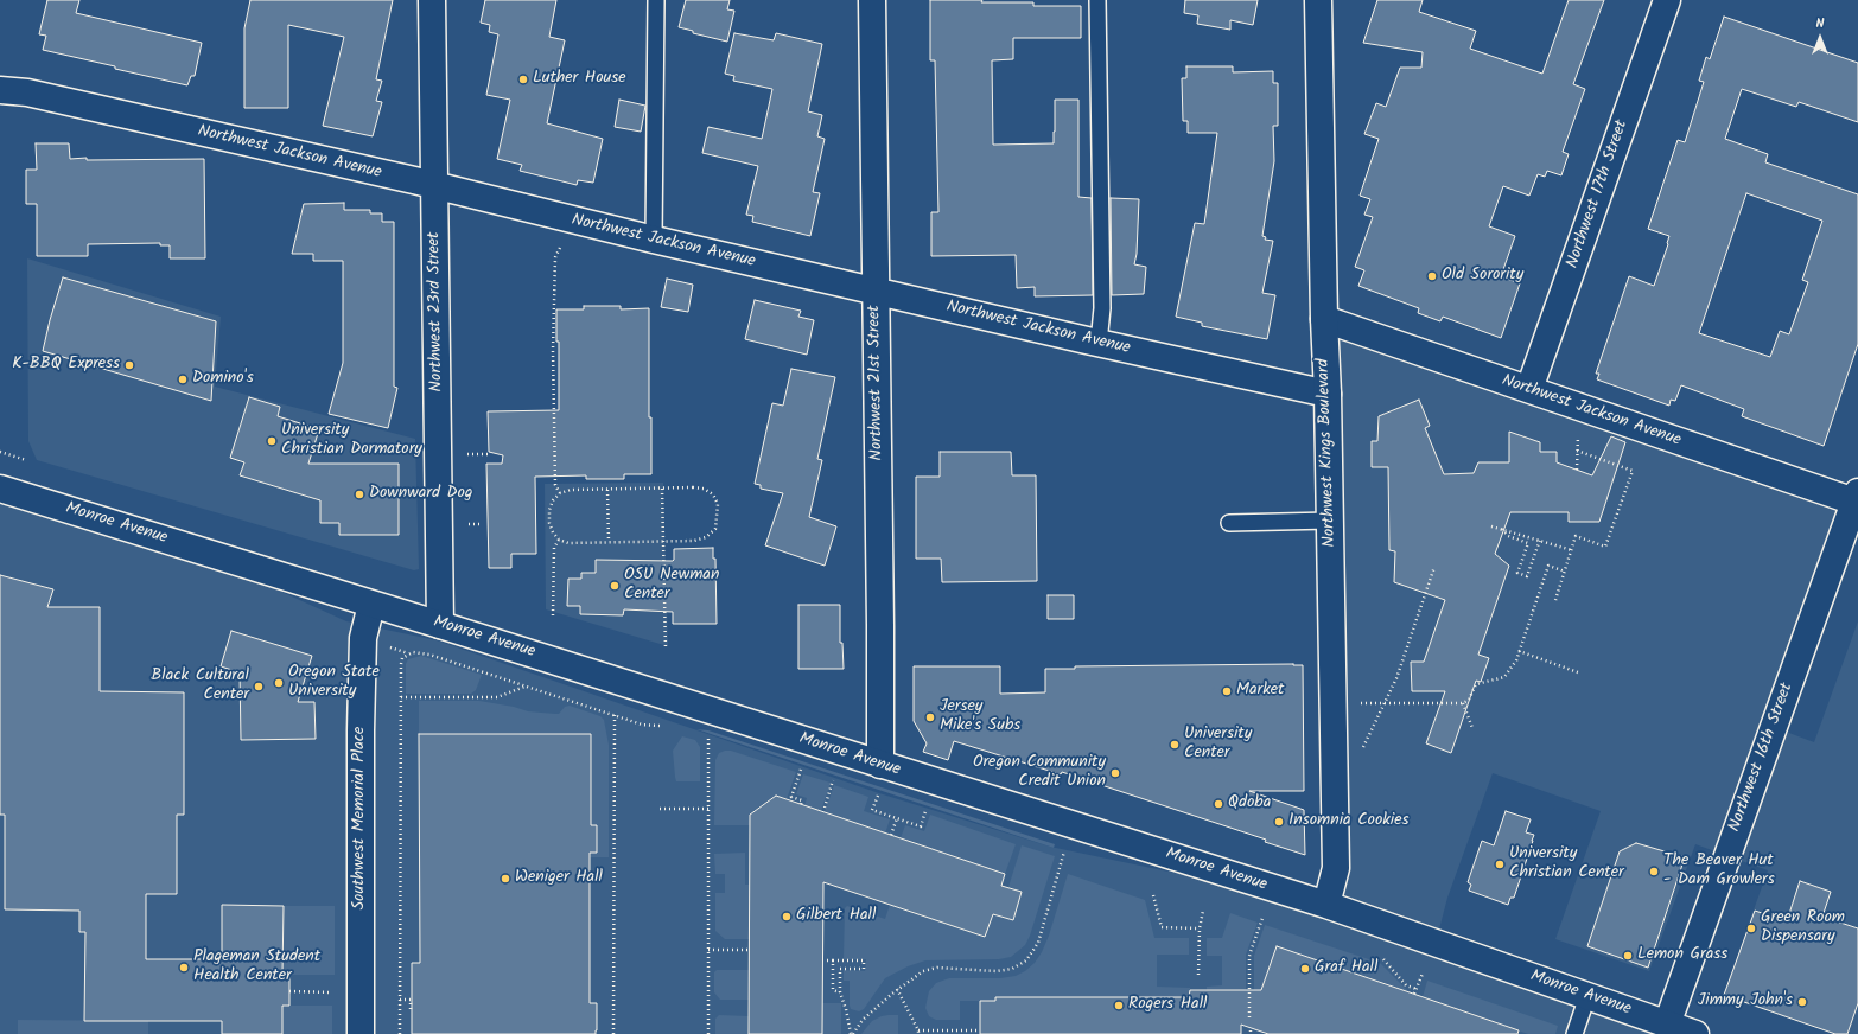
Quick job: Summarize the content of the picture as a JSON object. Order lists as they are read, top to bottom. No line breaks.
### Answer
{"streets":{"street":["Northwest Jackson Avenue","Northwest 17th Street","Northwest 23rd Street","Northwest 21st Street","Northwest Kings Boulevard","Monroe Avenue","Northwest 16th Street","Southwest Memorial Place"]},"crossings":[["Northwest Jackson Avenue","Northwest 17th Street"],["Northwest Jackson Avenue","Northwest 23rd Street"],["Northwest Jackson Avenue","Northwest 21st Street"],["Northwest Jackson Avenue","Northwest Kings Boulevard"],["Northwest Jackson Avenue","Northwest 16th Street"],["Northwest 23rd Street","Monroe Avenue"],["Northwest 21st Street","Monroe Avenue"],["Northwest Kings Boulevard","Monroe Avenue"],["Monroe Avenue","Northwest 16th Street"],["Monroe Avenue","Southwest Memorial Place"]],"places":["Luther House","Old Sorority","K-BBQ Express","Domino's","University Christian Dormatory","Downward Dog","OSU Newman Center","Oregon State University","Black Cultural Center","Market","Jersey Mike's Subs","University Center","Oregon Community Credit Union","Qdoba","Insomnia Cookies","University Christian Center","The Beaver Hut - Dam Growlers","Weniger Hall","Gilbert Hall","Green Room Dispensary","Lemon Grass","Plageman Student Health Center","Graf Hall","Jimmy John's","Rogers Hall"],"north":"top"}
